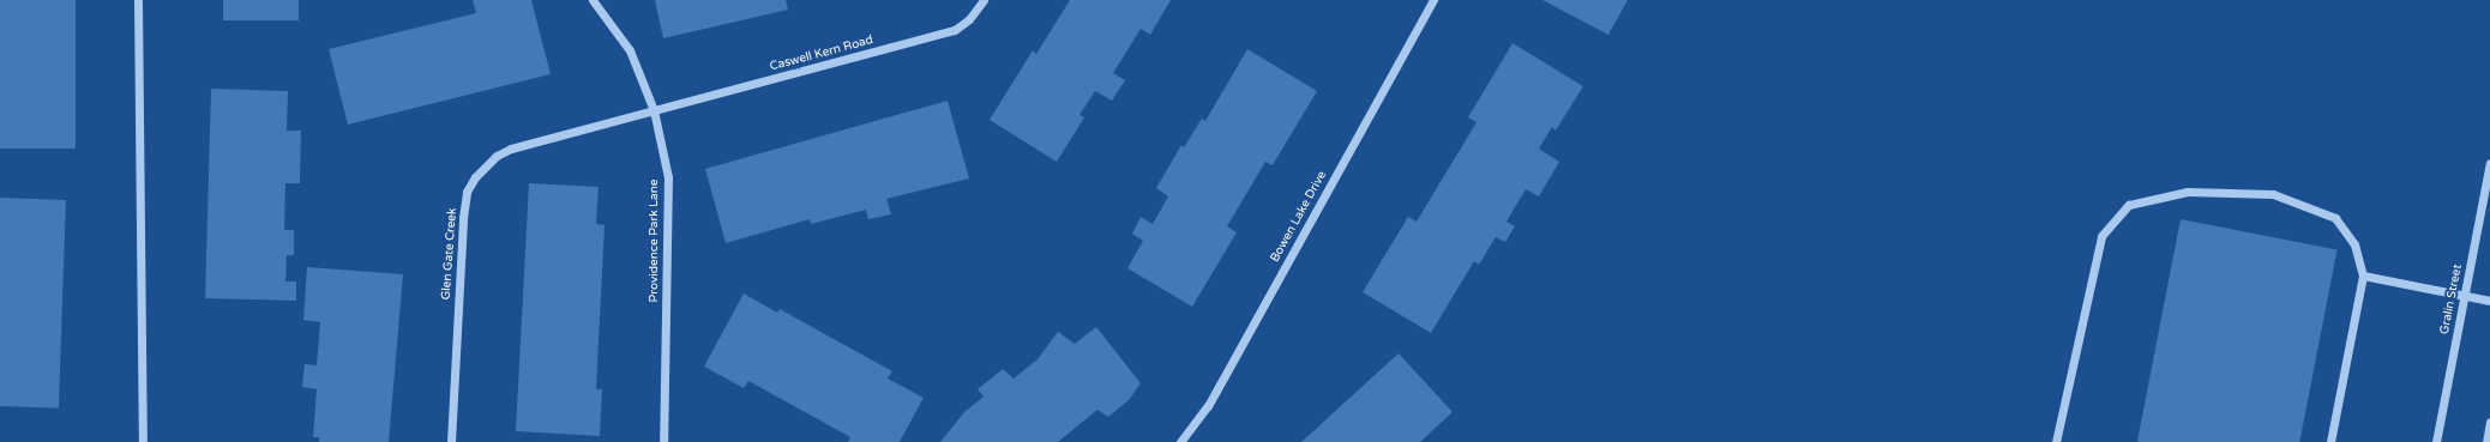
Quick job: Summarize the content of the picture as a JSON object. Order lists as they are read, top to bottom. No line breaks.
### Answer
{"streets":{"street":["Caswell Kern Road","Bowen Lake Drive","Providence Park Lane","Glen Gate Creek","Gralin Street"]},"crossings":[["Caswell Kern Road","Providence Park Lane"],["Caswell Kern Road","Glen Gate Creek"],["Providence Park Lane","Glen Gate Creek"]]}
